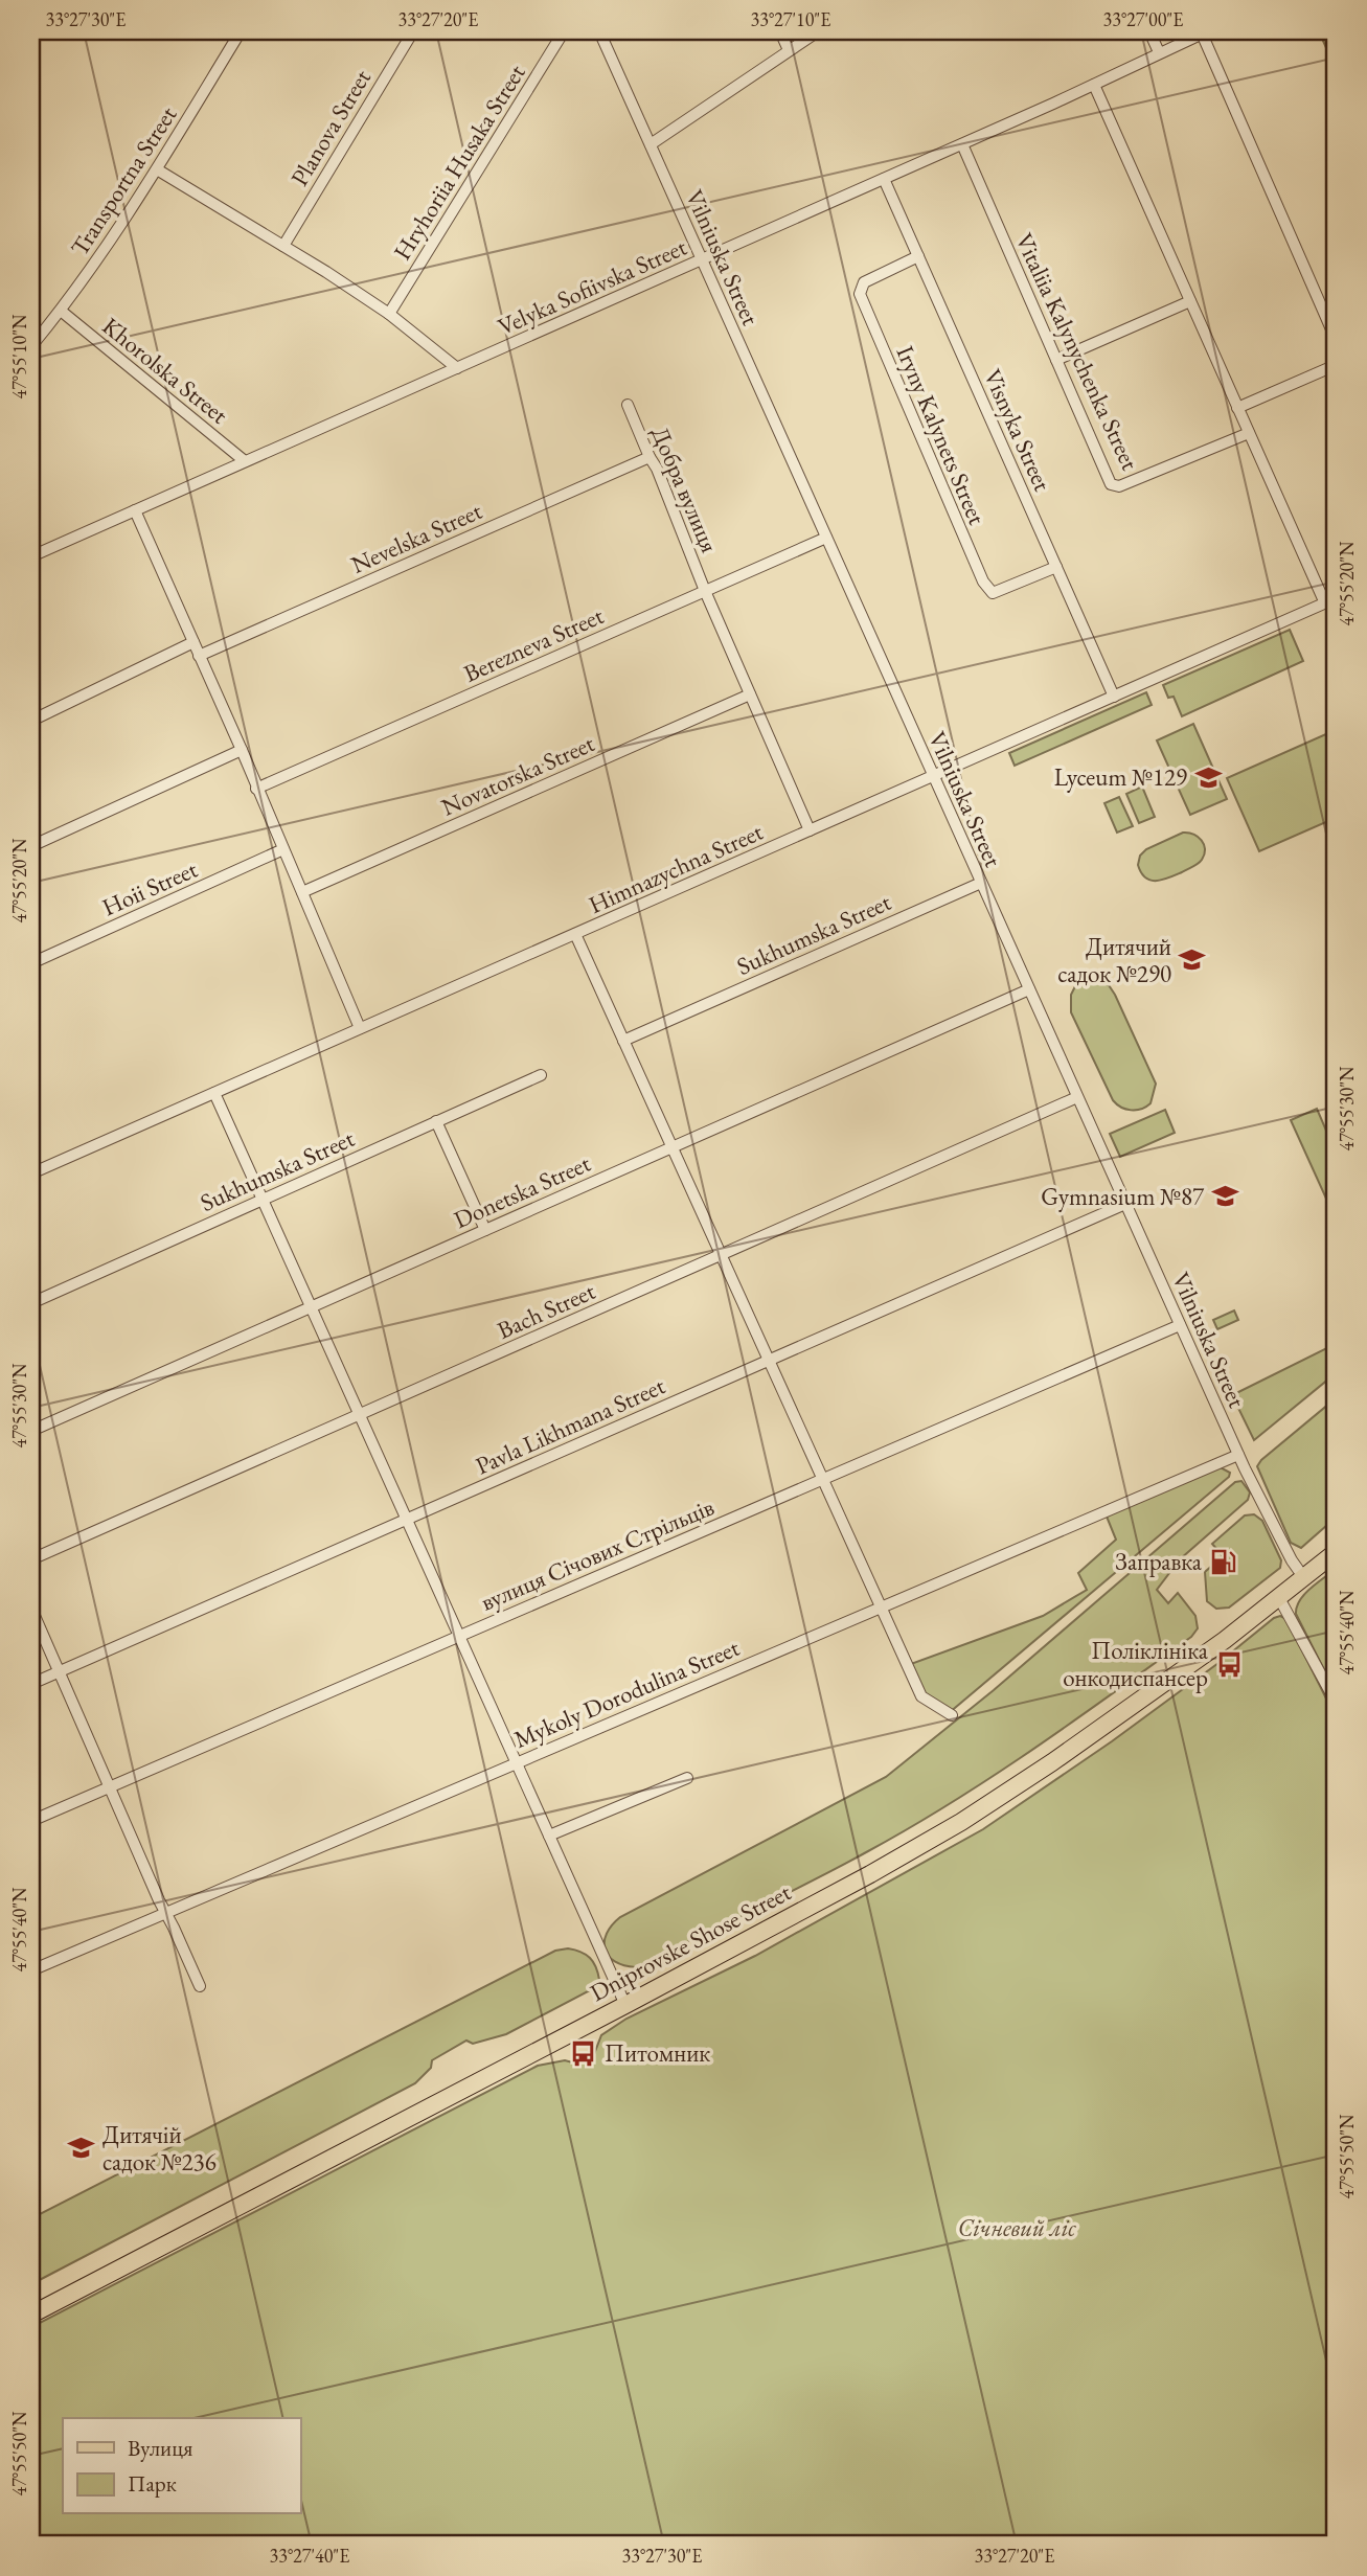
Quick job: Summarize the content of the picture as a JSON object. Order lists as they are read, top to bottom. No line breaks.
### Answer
{"streets":{"main road":["Dniprovske Shose Street"],"street":["Planova Street","Hryhoriia Husaka Street","Transportna Street","Vilniuska Street","Velyka Sofiivska Street","Vitaliia Kalynychenka Street","Khorolska Street","Visnyka Street","Iryny Kalynets Street","Добра вулиця","Nevelska Street","Berezneva Street","Novatorska Street","Himnazychna Street","Hoii Street","Sukhumska Street","Donetska Street","Bach Street","Pavla Likhmana Street","вулиця Січових Стрільців","Mykoly Dorodulina Street"]},"crossings":[["Transportna Street","Khorolska Street"],["Vilniuska Street","Velyka Sofiivska Street"],["Vilniuska Street","Berezneva Street"],["Vilniuska Street","Himnazychna Street"],["Vilniuska Street","Sukhumska Street"],["Vilniuska Street","Donetska Street"],["Vilniuska Street","Bach Street"],["Vilniuska Street","Pavla Likhmana Street"],["Vilniuska Street","вулиця Січових Стрільців"],["Vilniuska Street","Mykoly Dorodulina Street"],["Vilniuska Street","Dniprovske Shose Street"],["Velyka Sofiivska Street","Vitaliia Kalynychenka Street"],["Velyka Sofiivska Street","Khorolska Street"],["Velyka Sofiivska Street","Visnyka Street"],["Visnyka Street","Iryny Kalynets Street"],["Visnyka Street","Himnazychna Street"],["Добра вулиця","Nevelska Street"],["Добра вулиця","Berezneva Street"]],"parks":["Січневий ліс"],"places":{"school or university":["Lyceum №129","Дитячий садок №290","Gymnasium №87","Дитячій садок №236"],"fuel station":["Заправка"],"bus stop":["Поліклініка онкодиспансер","Питомник"]},"legend":["Вулиця","Парк"],"coordinates":["33°27'30\"E","33°27'20\"E","33°27'10\"E","33°27'00\"E","47°55'10\"N","47°55'20\"N","47°55'30\"N","47°55'40\"N","47°55'50\"N","33°27'40\"E"]}
